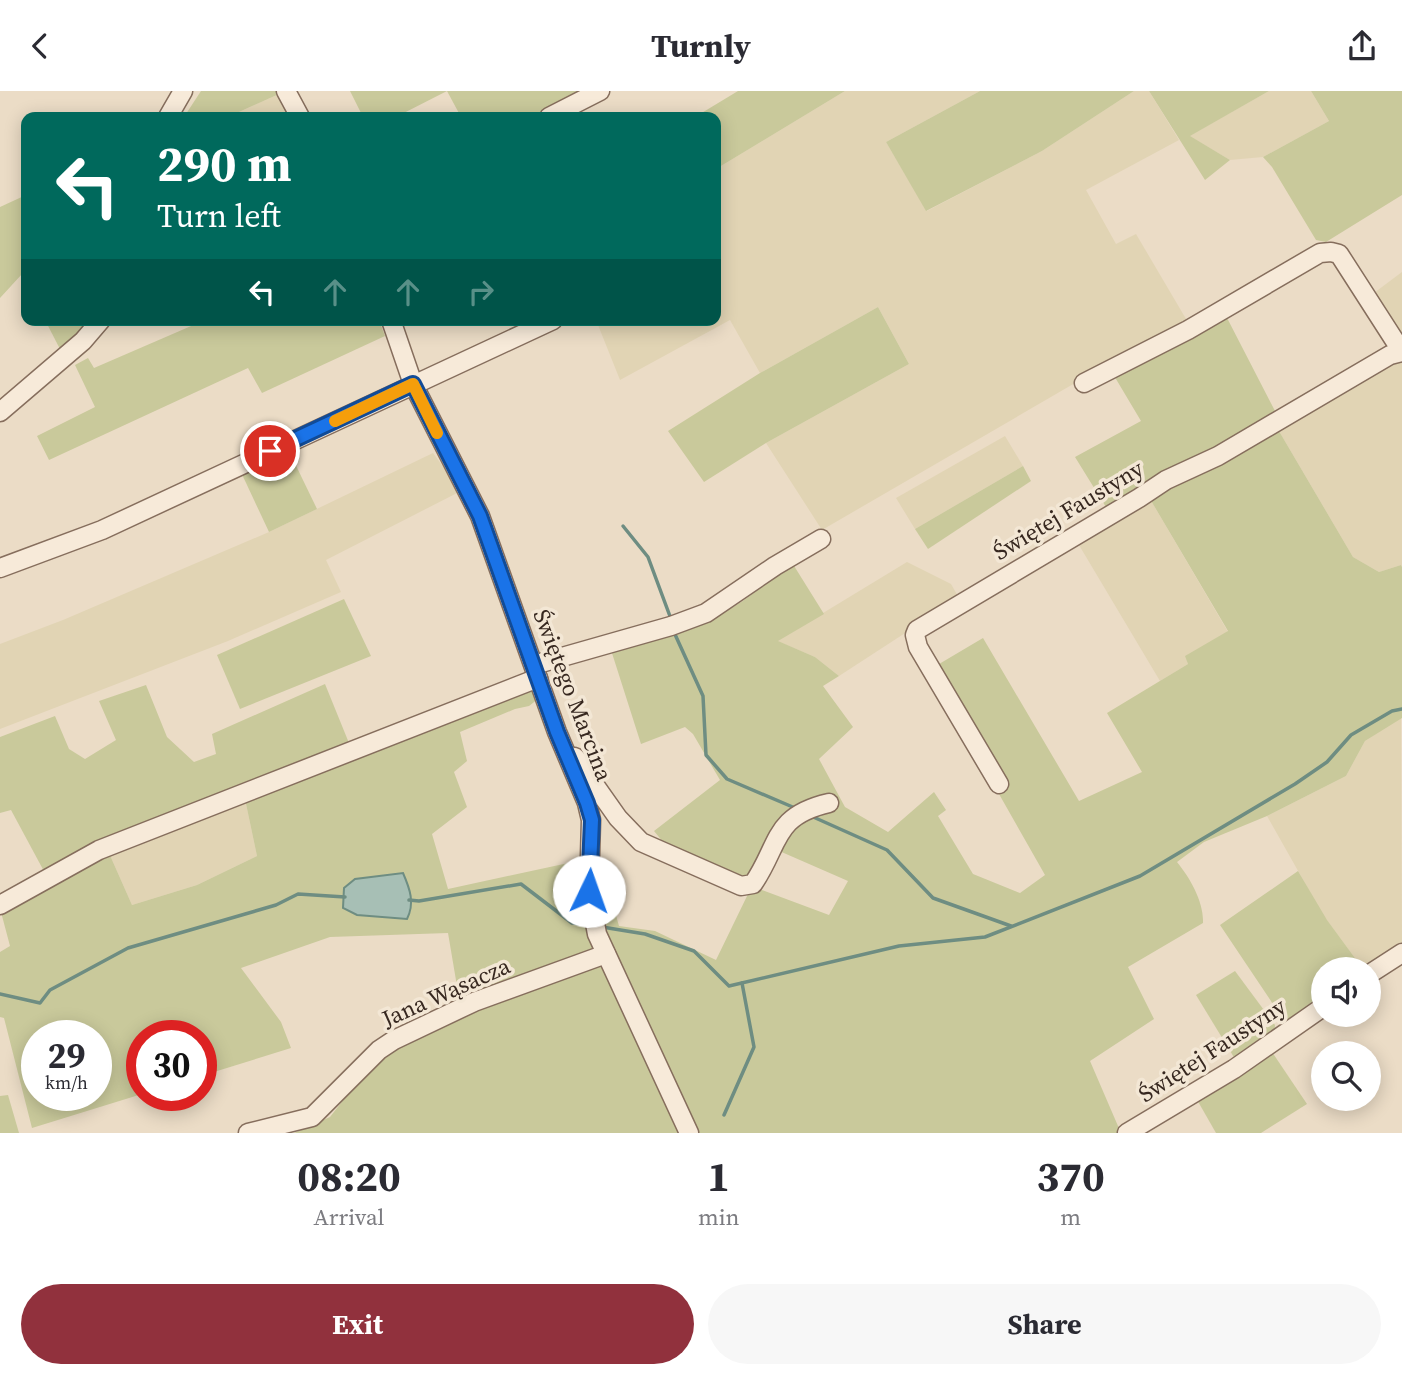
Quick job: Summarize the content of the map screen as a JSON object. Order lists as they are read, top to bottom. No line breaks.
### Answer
{"streets":{"street":["Świętej Faustyny","Świętego Marcina","Jana Wąsacza"]},"crossings":[["Świętego Marcina","Jana Wąsacza"]],"page":{"header":"Turnly","turn":["290 m","Turn left"],"speed":"29 km/h","limit":"30","eta":["08:20","Arrival","1","min","370","m"],"buttons":["Exit","Share"]}}
